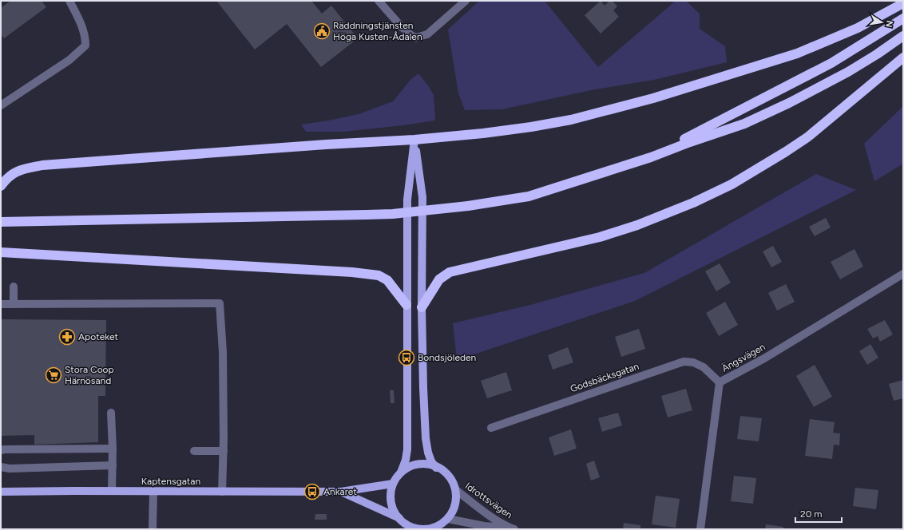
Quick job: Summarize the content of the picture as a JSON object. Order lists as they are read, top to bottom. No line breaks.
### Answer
{"streets":{"main road":["Kaptensgatan"],"street":["Ängsvägen","Godsbäcksgatan","Idrottsvägen"]},"crossings":[["Ängsvägen","Godsbäcksgatan"],["Kaptensgatan","Idrottsvägen"]],"places":{"public building":["Räddningstjänsten Höga Kusten-Ådalen"],"pharmacy":["Apoteket"],"bus stop":["Bondsjöleden","Ankaret"],"supermarket":["Stora Coop Härnösand"]},"scale_bar":"20 m","north":"right"}
